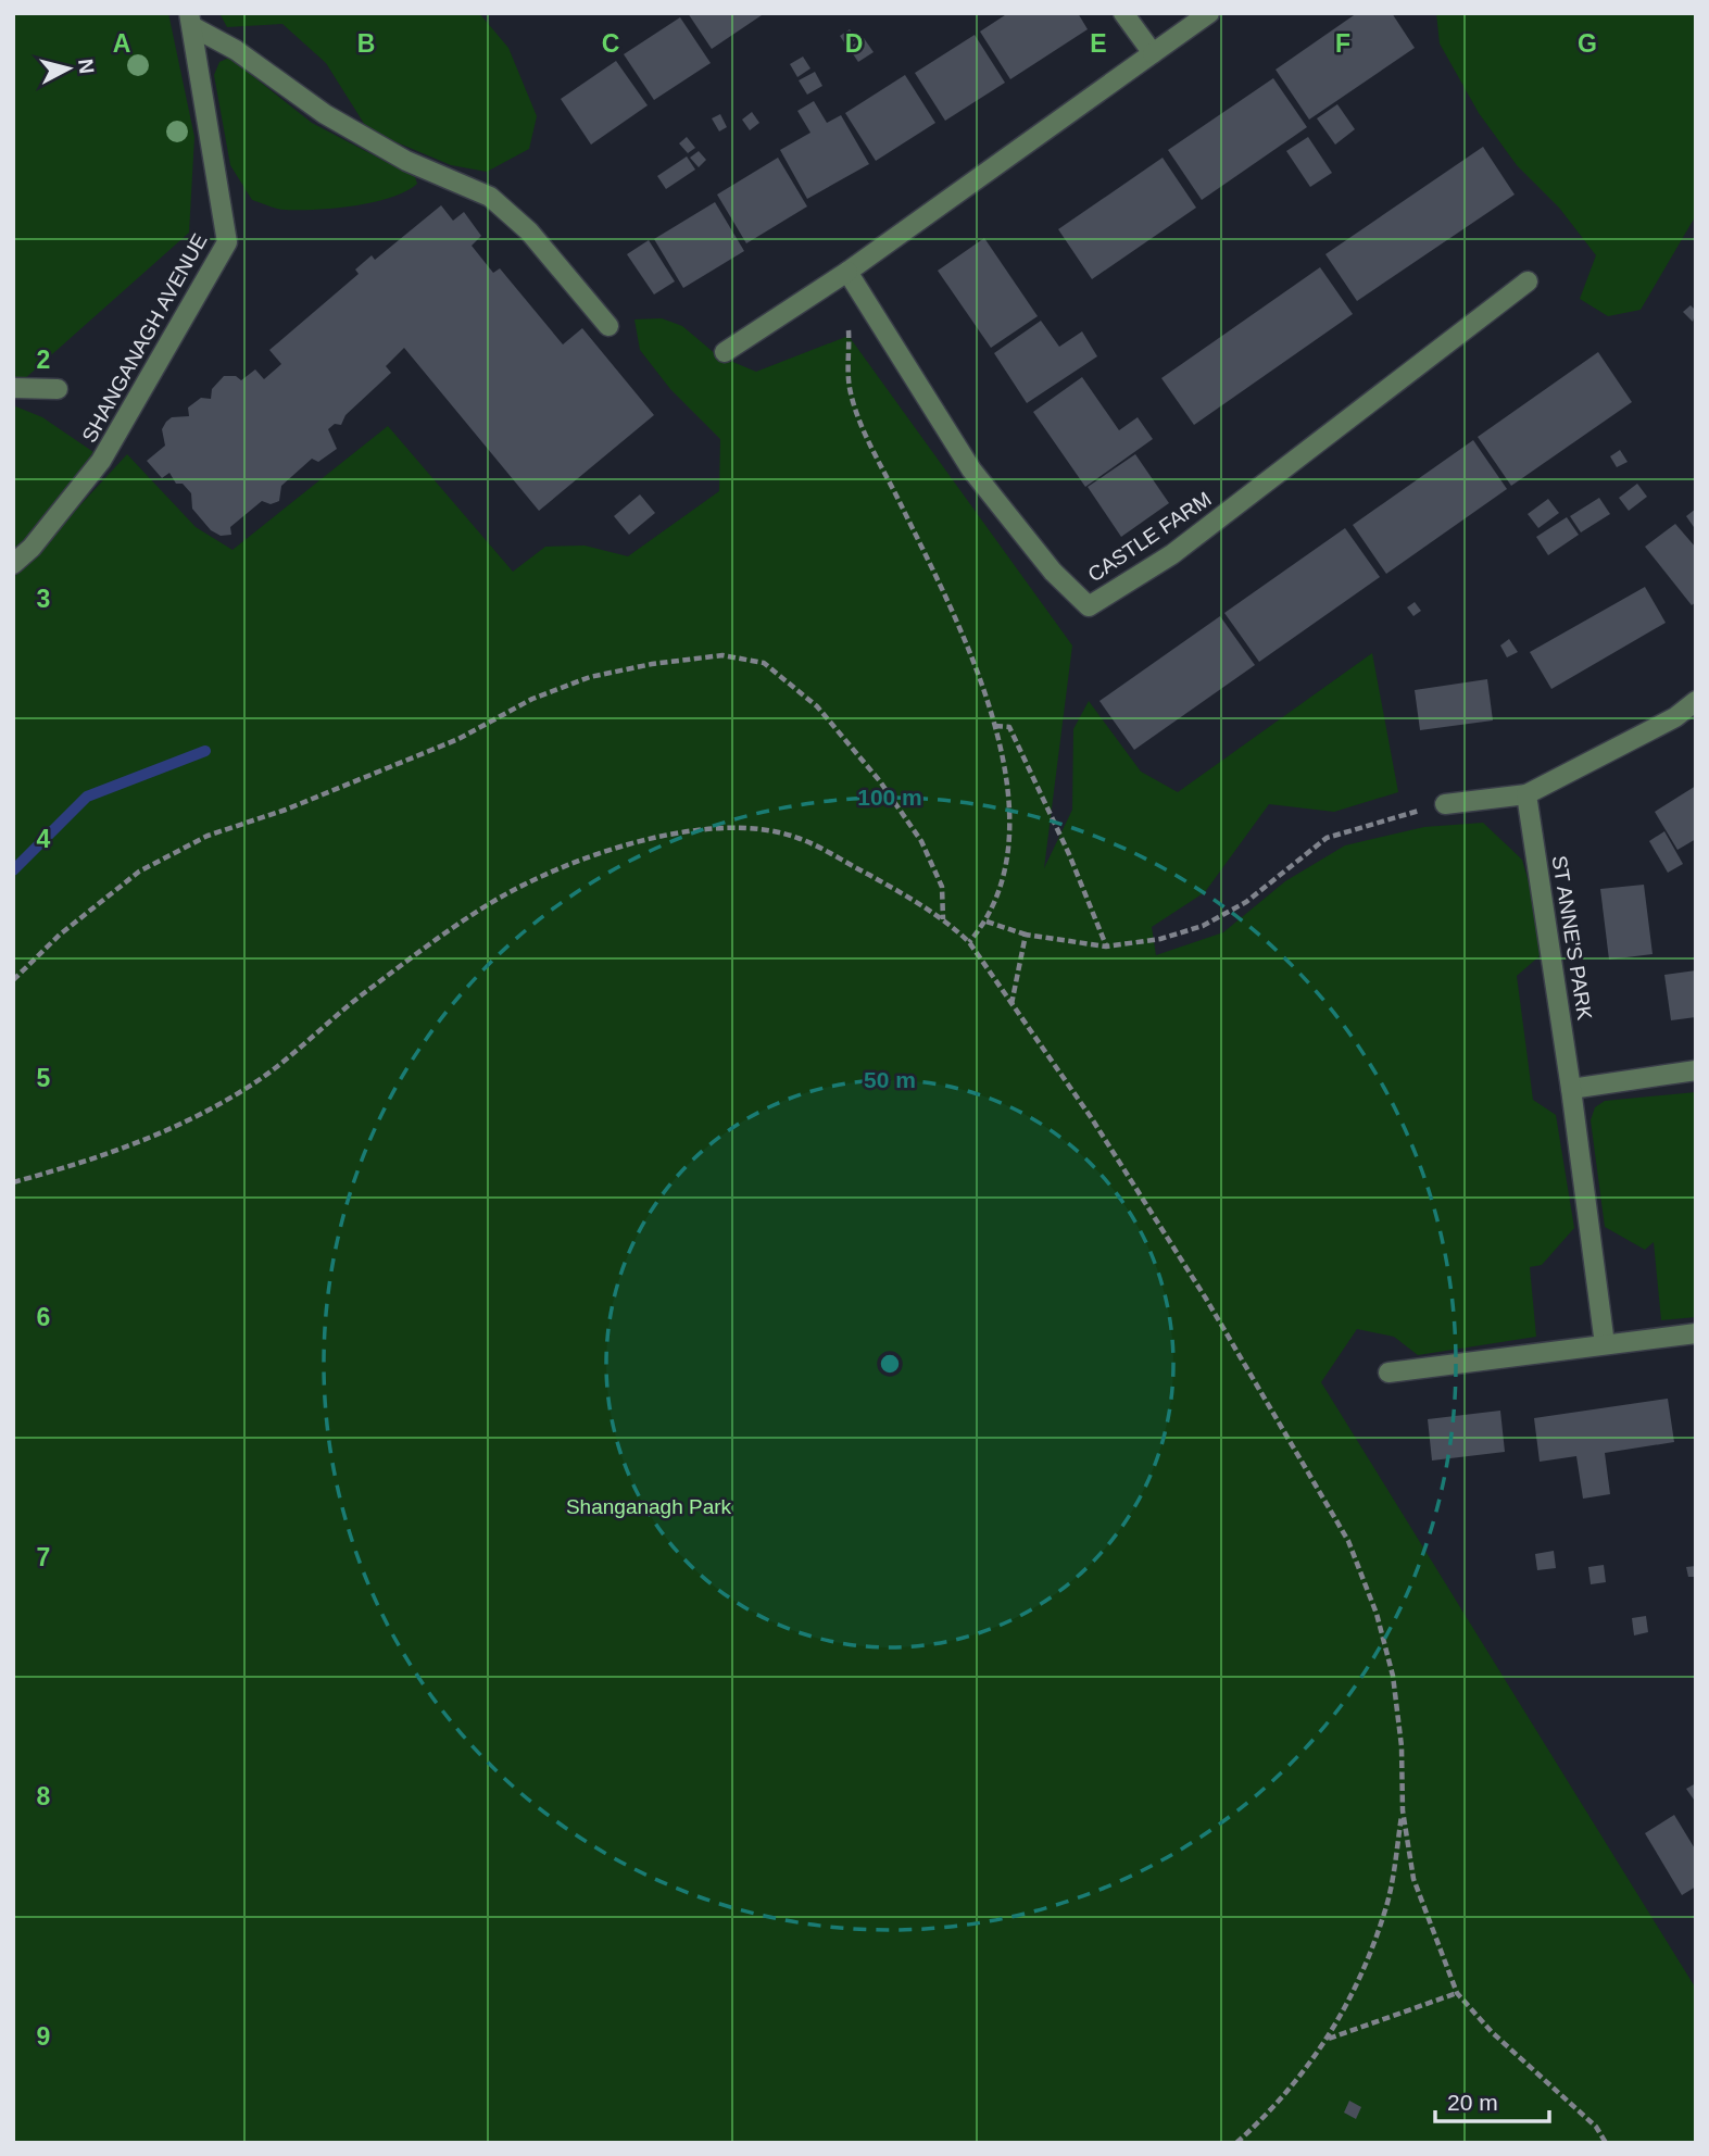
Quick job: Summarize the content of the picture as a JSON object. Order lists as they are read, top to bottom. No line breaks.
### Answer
{"streets":{"street":["SHANGANAGH AVENUE","CASTLE FARM","ST ANNE'S PARK"]},"parks":["Shanganagh Park"],"scale_bar":"20 m","north":"right","grid":{"columns":["A","B","C","D","E","F","G"],"rows":["2","3","4","5","6","7","8","9"]},"rings":["100 m","50 m"]}
